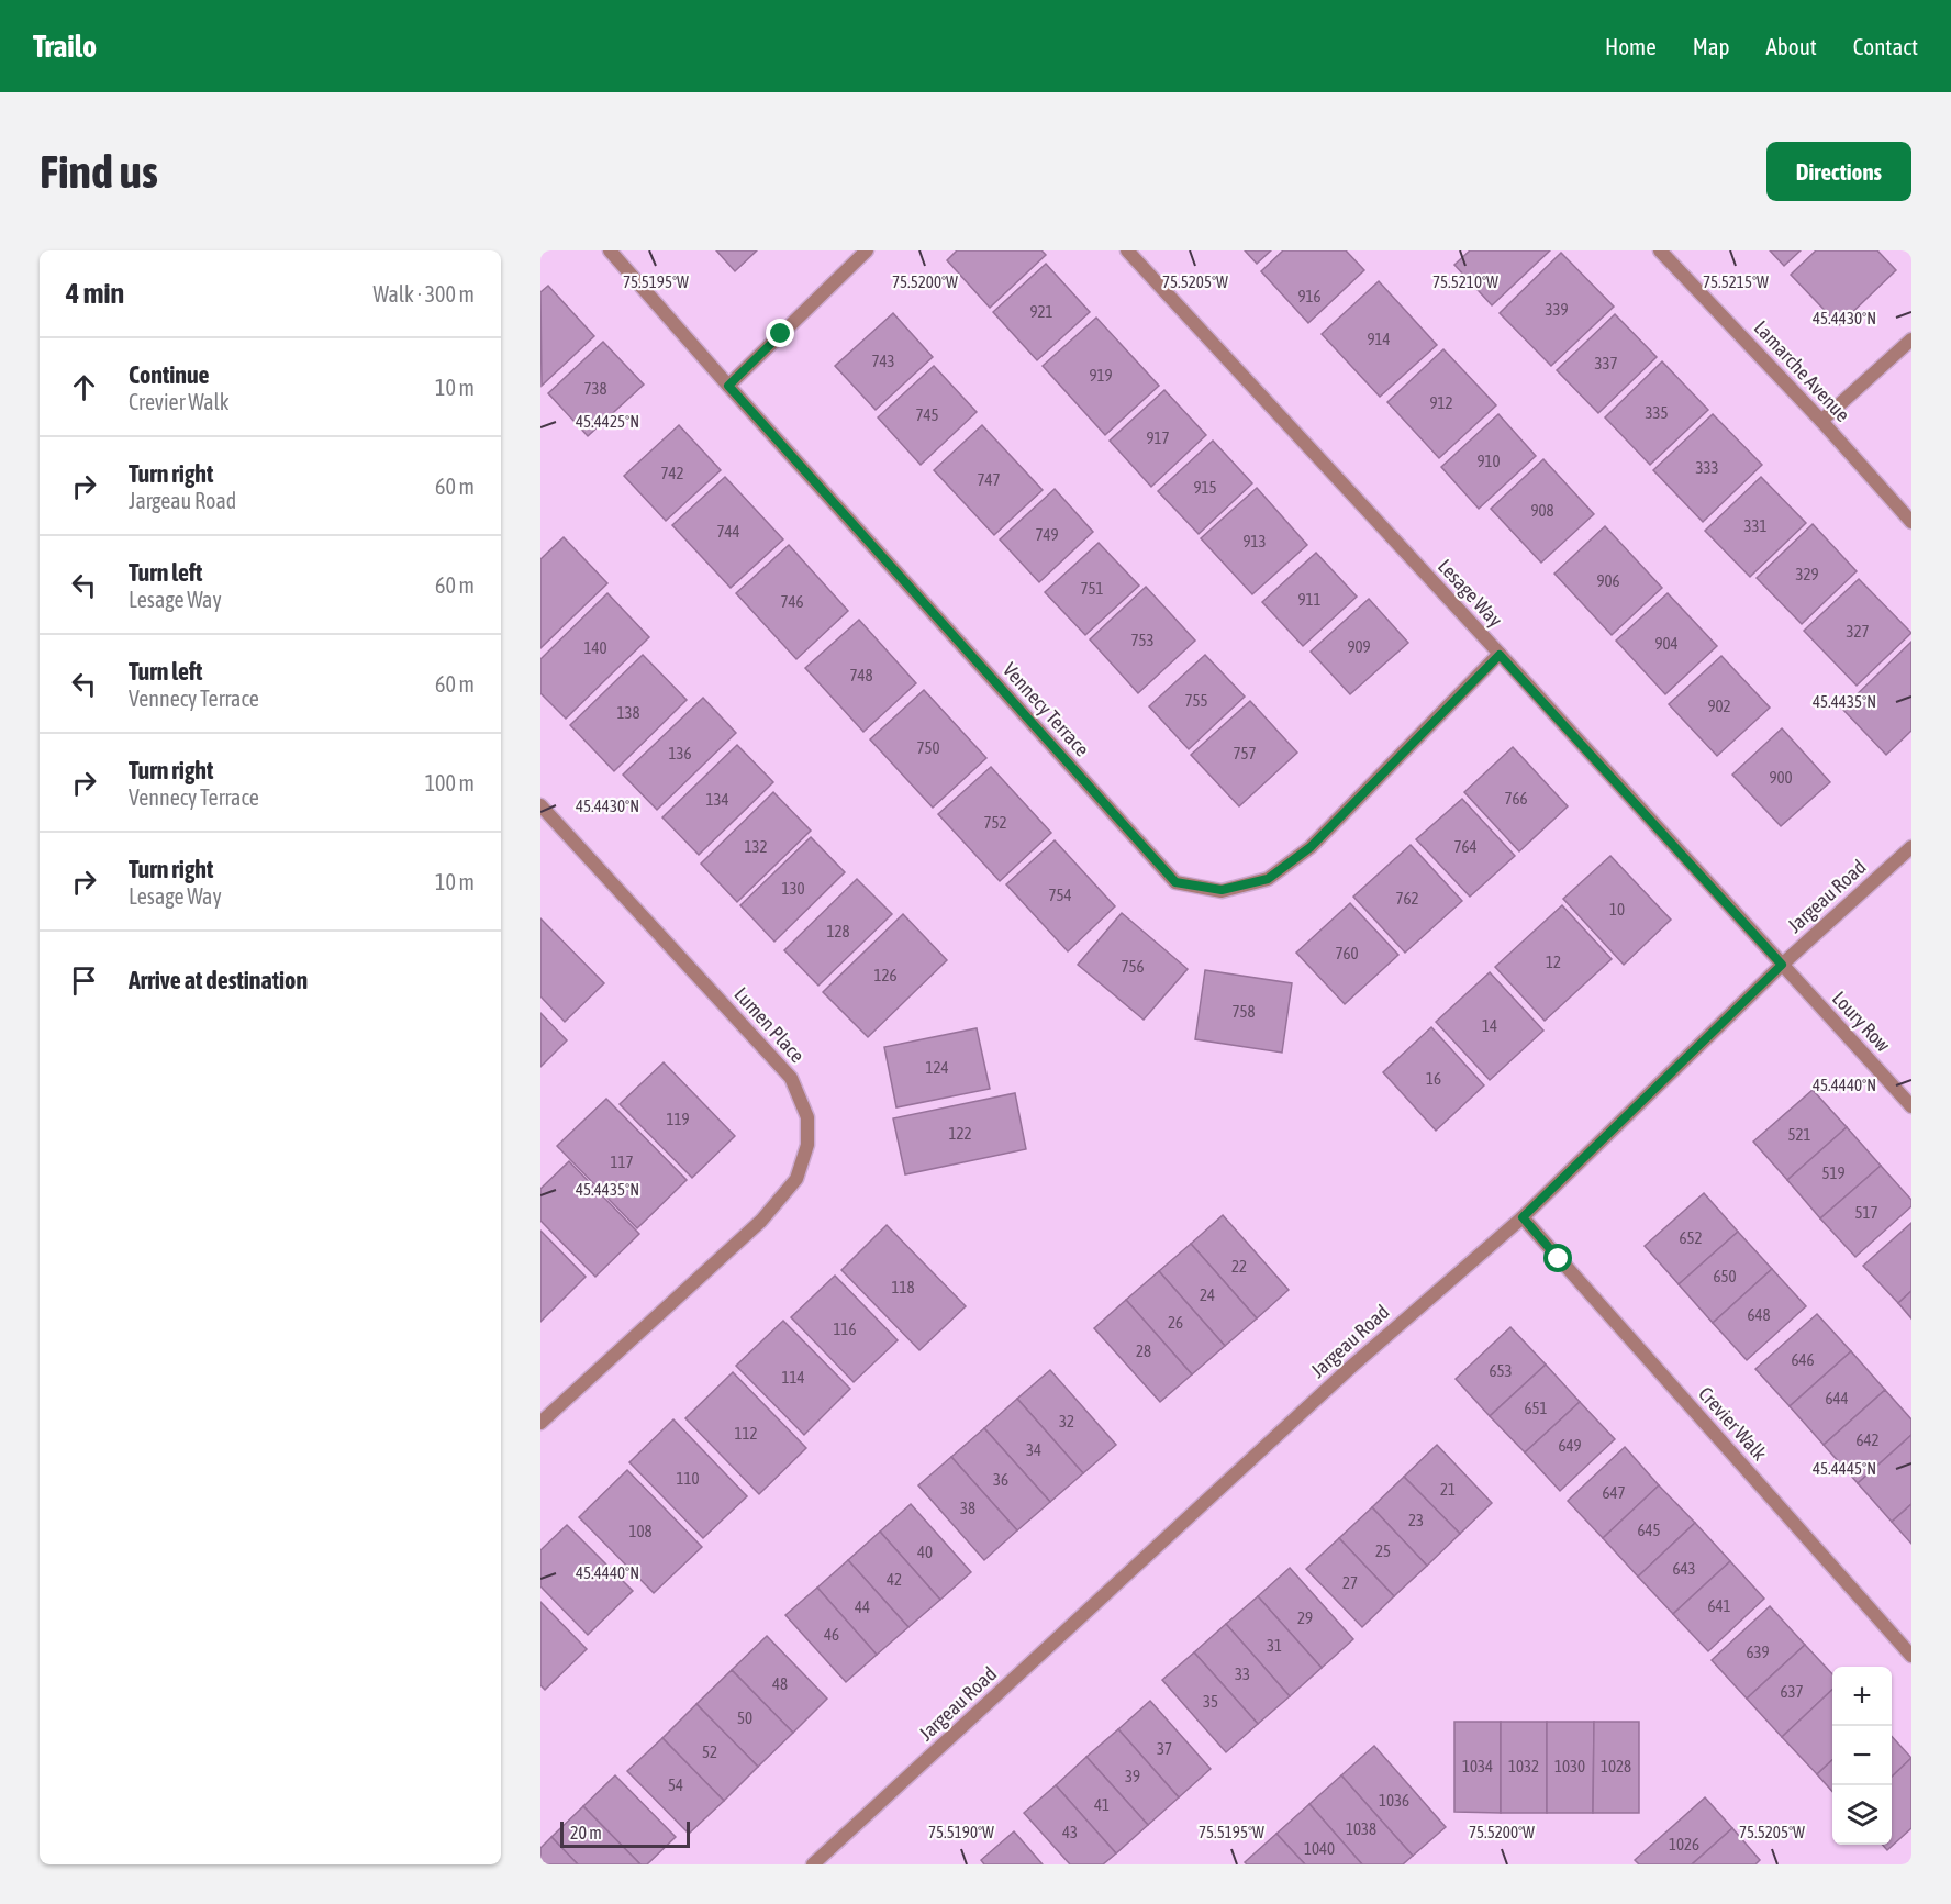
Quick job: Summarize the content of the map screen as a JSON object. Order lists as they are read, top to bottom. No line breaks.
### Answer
{"streets":{"street":["Lamarche Avenue","Lesage Way","Vennecy Terrace","Jargeau Road","Loury Row","Lumen Place","Crevier Walk"]},"crossings":[["Lesage Way","Vennecy Terrace"],["Lesage Way","Jargeau Road"],["Lesage Way","Loury Row"],["Jargeau Road","Loury Row"],["Jargeau Road","Crevier Walk"]],"house_numbers":["916","339","921","914","743","337","919","738","912","335","745","917","910","333","742","747","915","908","331","744","749","913","329","906","751","911","746","327","753","904","909","140","748","755","902","138","750","136","757","900","766","134","752","132","764","130","754","762","10","128","760","12","756","126","758","14","124","16","119","122","521","117","519","517","652","22","650","118","24","648","26","116","28","646","653","114","644","651","32","112","642","649","34","110","36","21","647","38","23","645","108","25","40","643","42","27","641","44","29","46","31","639","33","48","637","35","50","37","52","1034","1032","1030","1028","39","54","1036","41","1038","43","1026","1040"],"scale_bar":"20 m","page":{"header":"Trailo","nav":["Home","Map","About","Contact"],"buttons":"Directions","title":"Find us","heading":["4 min","Walk · 300 m"],"list":[["Continue","Crevier Walk","10 m"],["Turn right","Jargeau Road","60 m"],["Turn left","Lesage Way","60 m"],["Turn left","Vennecy Terrace","60 m"],["Turn right","Vennecy Terrace","100 m"],["Turn right","Lesage Way","10 m"],"Arrive at destination"],"map_buttons":["+","−"],"scale":"20 m"},"coordinates":["75.5215°W","75.5195°W","75.5200°W","75.5205°W","75.5210°W","45.4430°N","45.4425°N","45.4435°N","45.4440°N","45.4445°N","75.5190°W"]}
